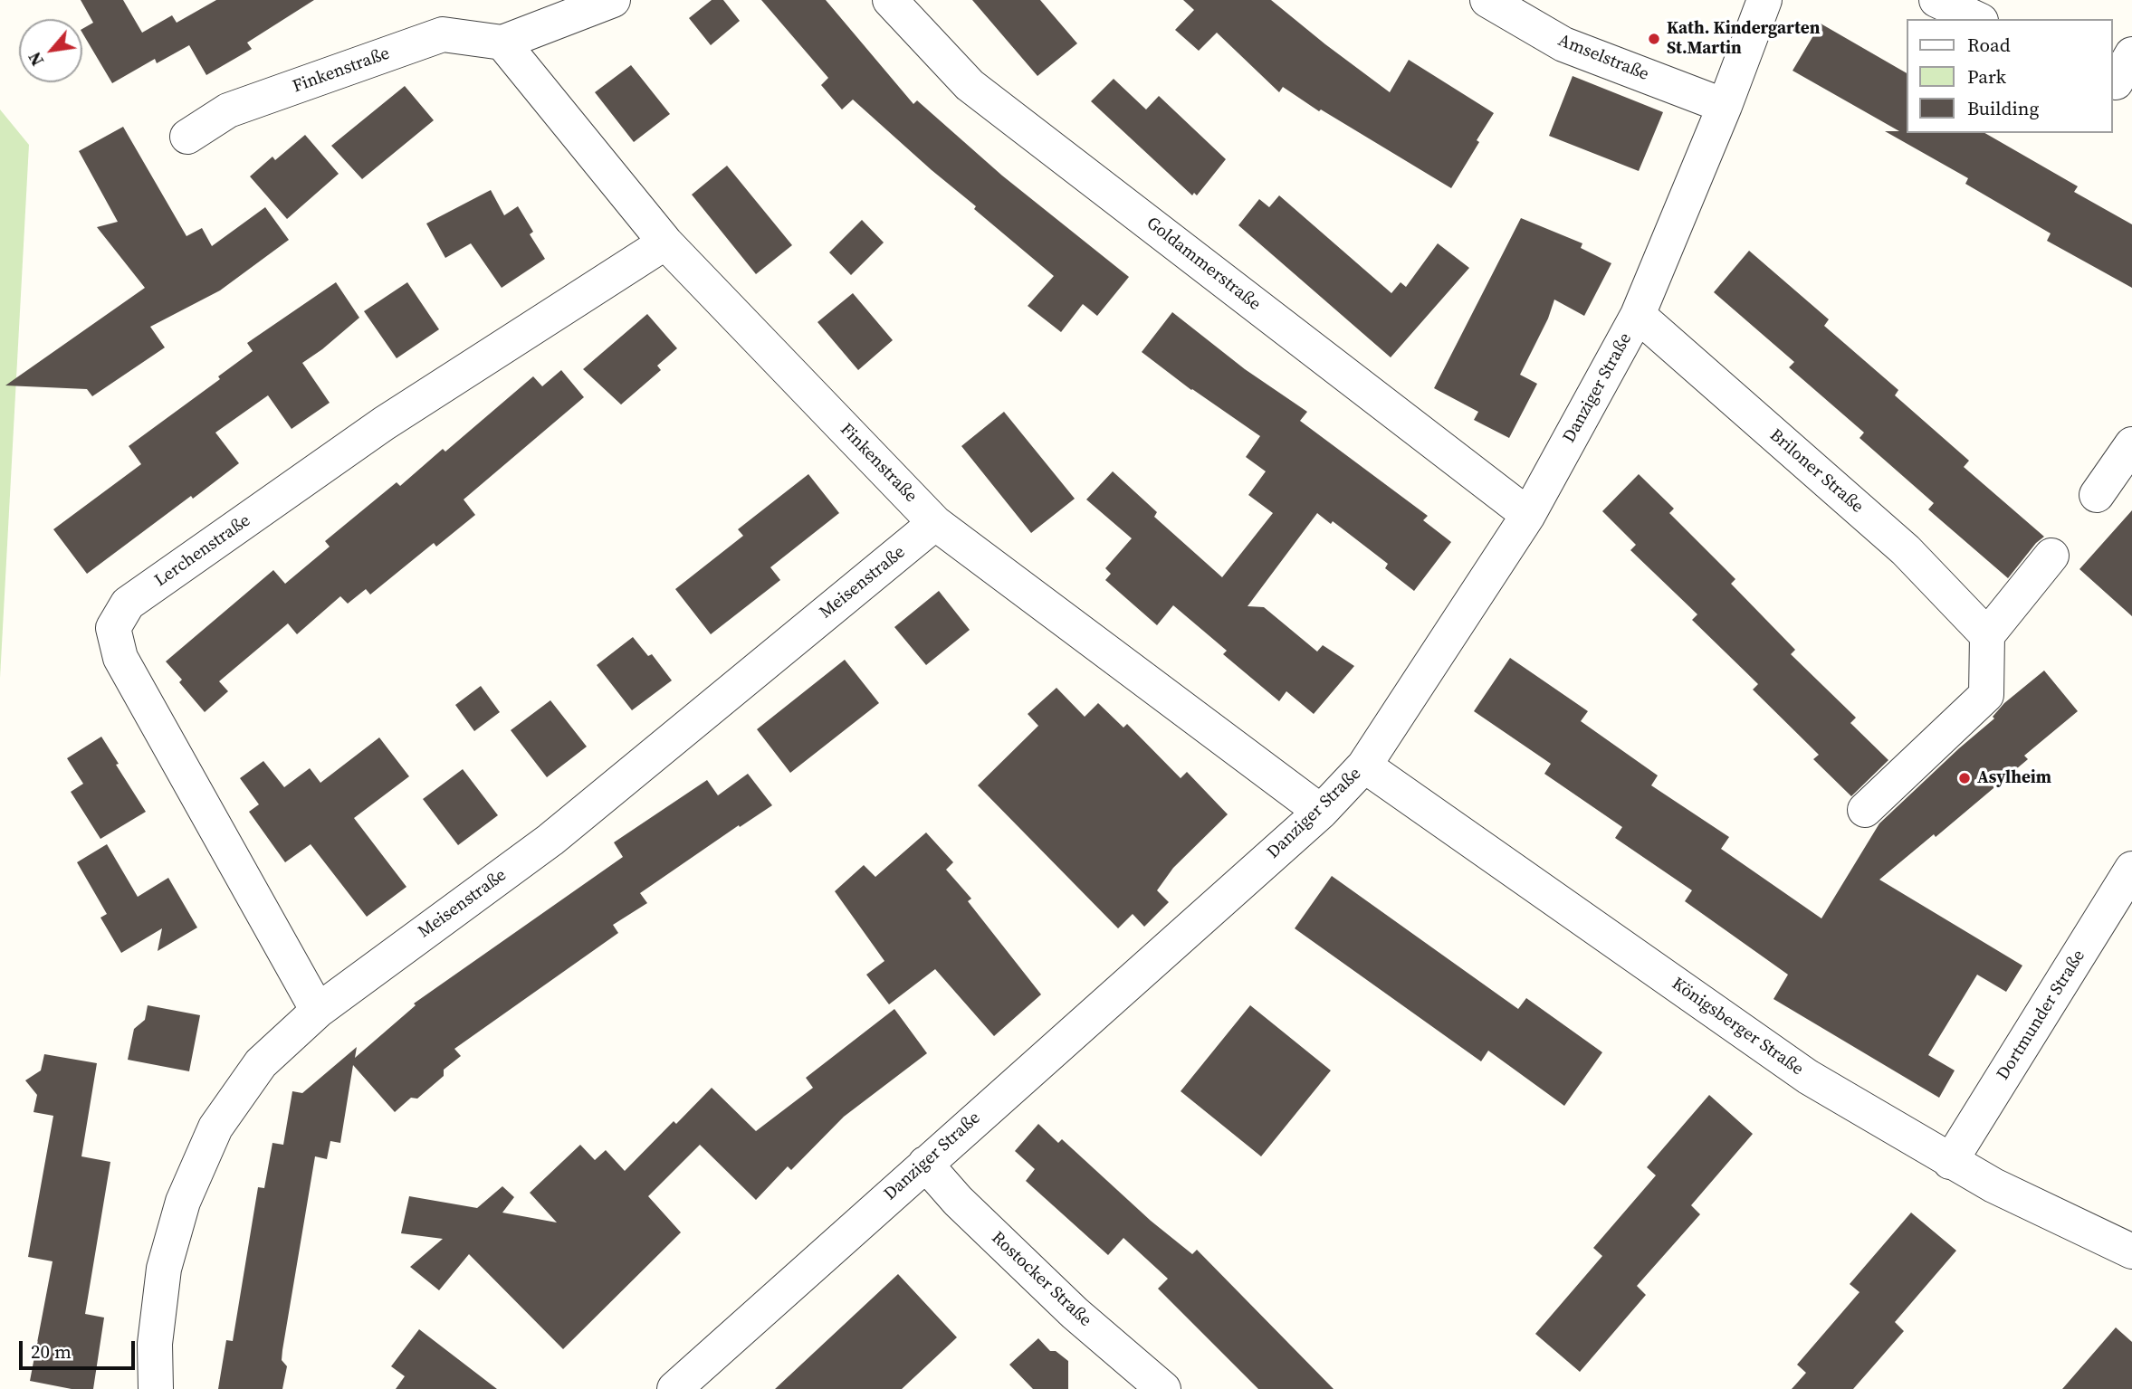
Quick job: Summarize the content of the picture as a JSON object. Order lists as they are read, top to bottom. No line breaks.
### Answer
{"streets":{"street":["Amselstraße","Finkenstraße","Goldammerstraße","Danziger Straße","Briloner Straße","Lerchenstraße","Meisenstraße","Dortmunder Straße","Königsberger Straße","Rostocker Straße"]},"crossings":[["Amselstraße","Danziger Straße"],["Finkenstraße","Danziger Straße"],["Finkenstraße","Lerchenstraße"],["Finkenstraße","Meisenstraße"],["Goldammerstraße","Danziger Straße"],["Danziger Straße","Briloner Straße"],["Danziger Straße","Königsberger Straße"],["Danziger Straße","Rostocker Straße"],["Lerchenstraße","Meisenstraße"],["Dortmunder Straße","Königsberger Straße"]],"places":["Kath. Kindergarten St.Martin","Asylheim"],"legend":["Road","Park","Building"],"scale_bar":"20 m","north":"bottom left"}
